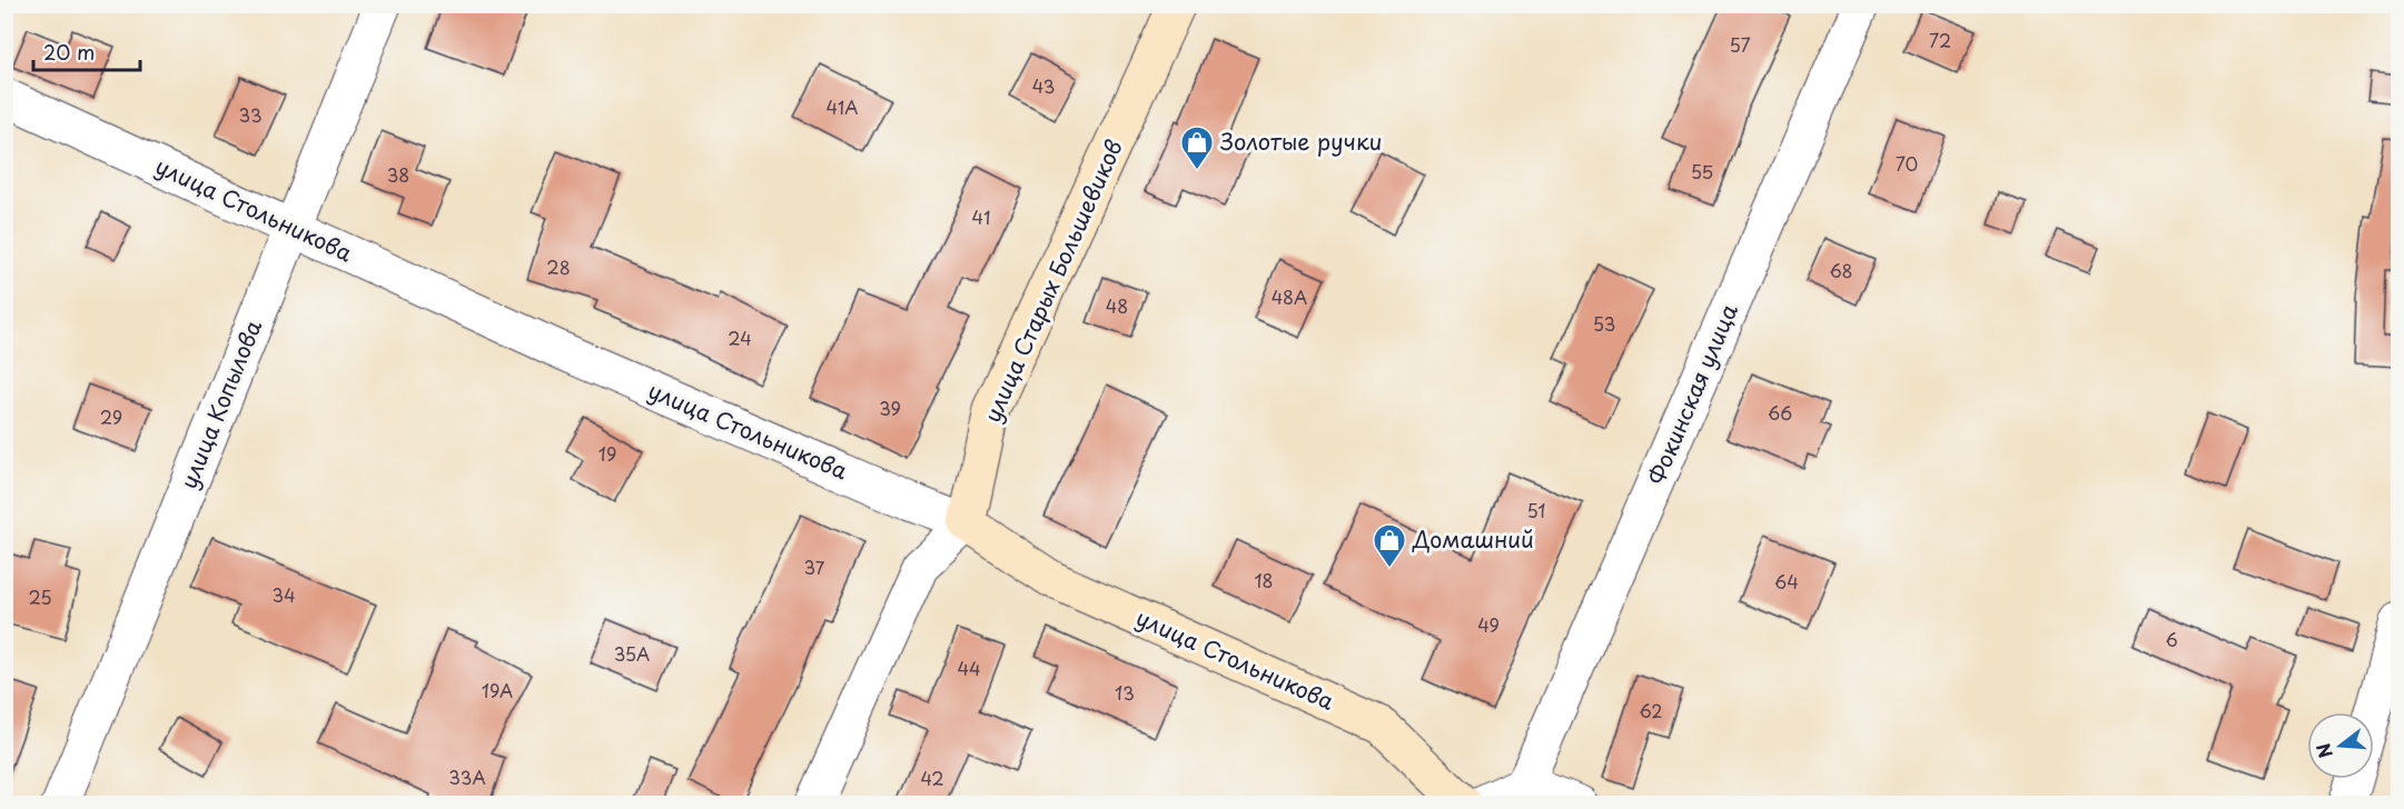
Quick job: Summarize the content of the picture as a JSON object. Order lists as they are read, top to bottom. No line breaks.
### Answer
{"streets":{"main road":["улица Стольникова","улица Старых Большевиков"],"street":["Фокинская улица","улица Копылова"]},"crossings":[["улица Стольникова","улица Старых Большевиков"],["улица Стольникова","улица Копылова"]],"places":{"shop":["Золотые ручки","Домашний"]},"house_numbers":["72","57","43","41А","33","70","55","38","41","28","68","48А","48","53","24","39","66","29","19","51","37","18","64","34","25","49","6","35А","44","19А","13","62","33А","42"],"scale_bar":"20 m","north":"left"}
